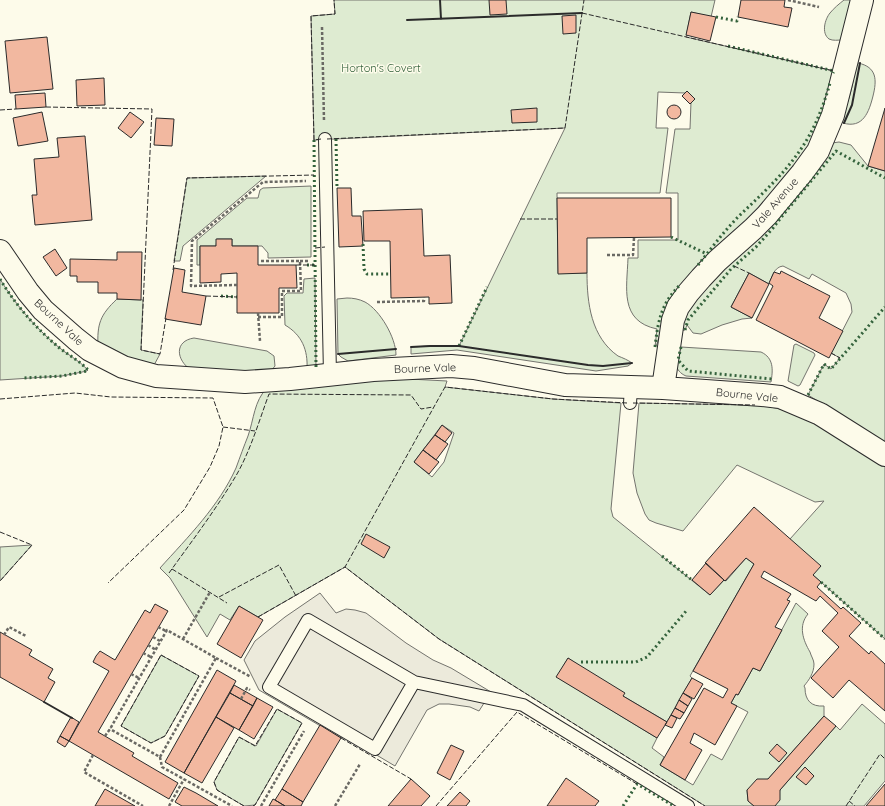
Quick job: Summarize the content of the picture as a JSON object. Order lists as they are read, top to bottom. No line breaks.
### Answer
{"streets":{"street":["Vale Avenue","Bourne Vale"]},"crossings":[["Vale Avenue","Bourne Vale"]],"parks":["Horton's Covert"]}
